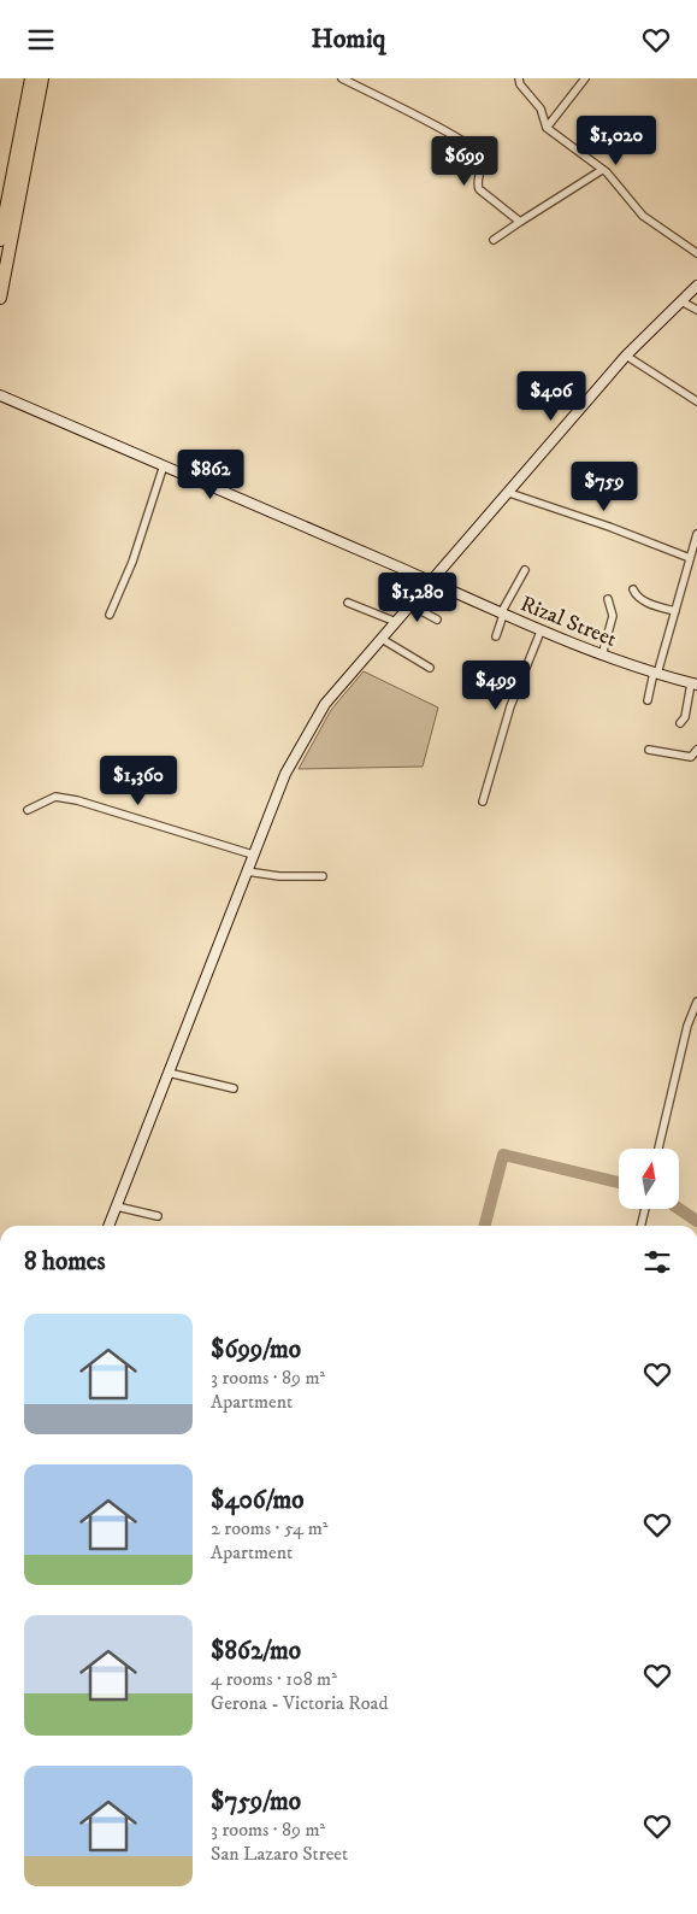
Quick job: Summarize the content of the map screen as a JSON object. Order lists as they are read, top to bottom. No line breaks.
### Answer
{"streets":{"street":["Rizal Street"]},"north":"top","page":{"header":"Homiq","price":["$1,020","$699","$406","$862","$759","$1,280","$499","$1,360"],"heading":"8 homes","list":[{"name":"$699/mo","note":"3 rooms · 89 m² · Apartment"},{"name":"$406/mo","note":"2 rooms · 54 m² · Apartment"},{"name":"$862/mo","note":"4 rooms · 108 m² · Gerona - Victoria Road"},{"name":"$759/mo","note":"3 rooms · 89 m² · San Lazaro Street"}]}}
